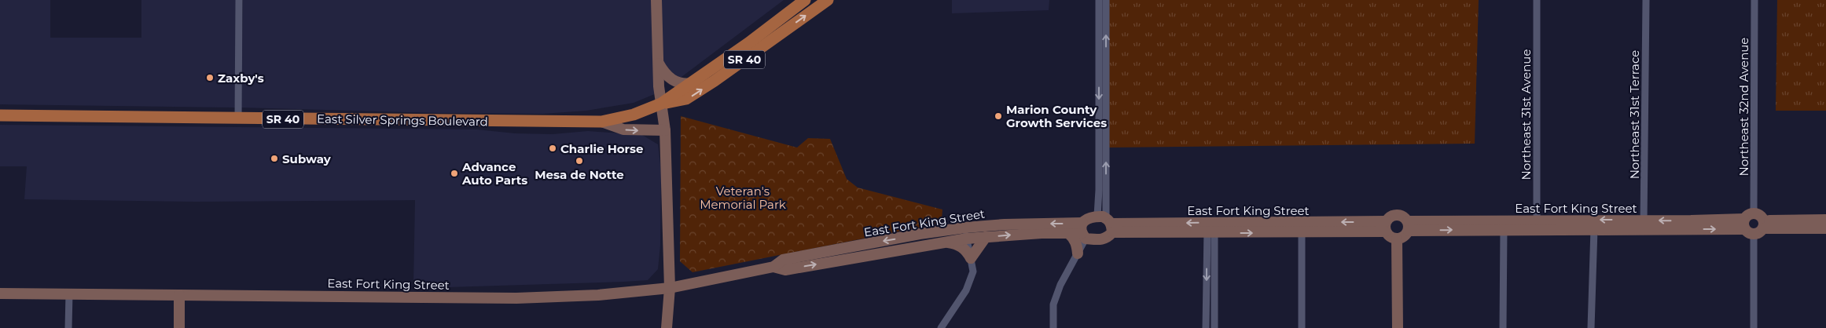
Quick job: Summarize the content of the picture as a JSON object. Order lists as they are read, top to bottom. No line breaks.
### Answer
{"streets":{"main road":["SR 40","East Silver Springs Boulevard"],"street":["Northeast 32nd Avenue","Northeast 31st Avenue","Northeast 31st Terrace","East Fort King Street"]},"crossings":[["Northeast 32nd Avenue","East Fort King Street"],["Northeast 31st Avenue","East Fort King Street"],["Northeast 31st Terrace","East Fort King Street"]],"parks":["Veteran's Memorial Park"],"places":["Zaxby's","Marion County Growth Services","Charlie Horse","Subway","Mesa de Notte","Advance Auto Parts"]}
